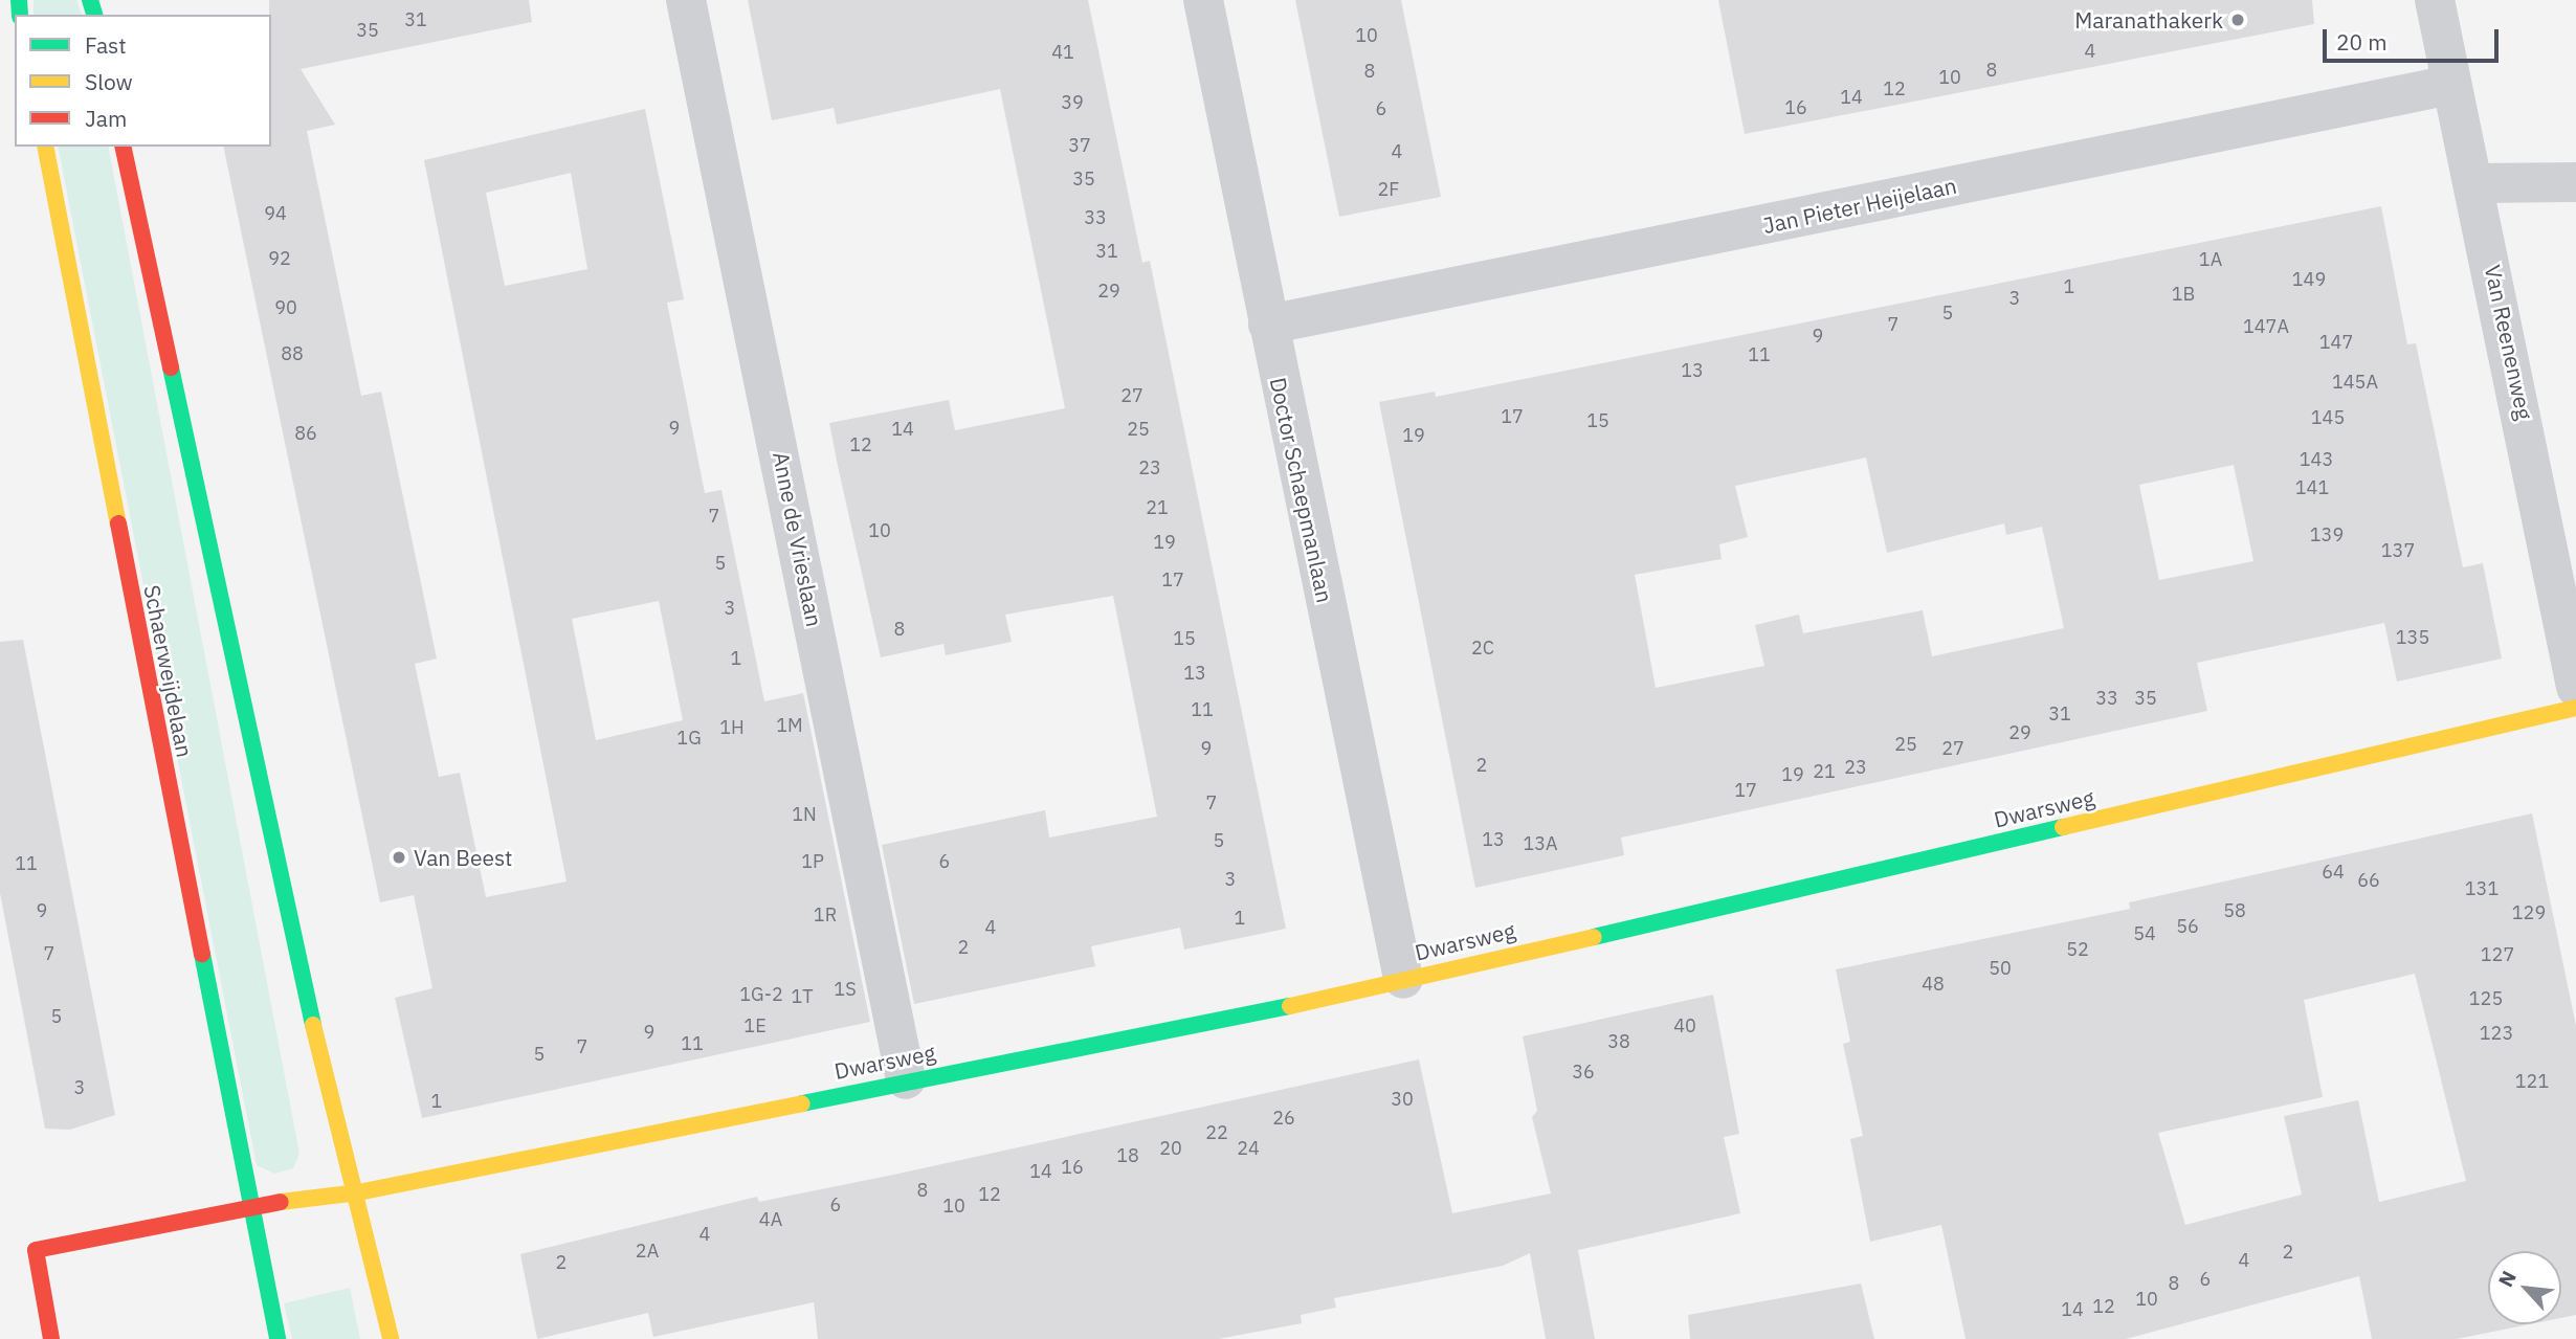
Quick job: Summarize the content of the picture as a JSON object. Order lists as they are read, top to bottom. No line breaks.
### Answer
{"streets":{"street":["Jan Pieter Heijelaan","Van Reenenweg","Doctor Schaepmanlaan","Anne de Vrieslaan","Schaerweijdelaan","Dwarsweg"]},"crossings":[["Jan Pieter Heijelaan","Van Reenenweg"],["Jan Pieter Heijelaan","Doctor Schaepmanlaan"],["Doctor Schaepmanlaan","Dwarsweg"],["Anne de Vrieslaan","Dwarsweg"]],"places":["Maranathakerk","Van Beest"],"house_numbers":["31","35","10","4","41","8","8","10","12","14","39","16","6","37","4","35","2F","94","33","31","92","1A","149","1","29","1B","3","90","5","7","147A","9","147","88","11","13","145A","27","17","145","15","9","14","25","86","19","12","143","23","141","21","7","10","139","19","137","5","17","3","8","135","15","2C","1","13","33","35","11","31","1M","1H","29","1G","25","9","27","2","23","21","19","17","7","1N","13","5","13A","1P","6","11","64","3","66","131","9","58","129","1R","1","56","4","54","2","52","7","127","50","48","1S","1G-2","1T","125","5","1E","40","9","123","38","11","7","5","36","121","3","30","1","26","22","20","24","18","16","14","8","12","6","10","4A","4","2A","2","4","2","6","8","10","12","14"],"legend":["Fast","Slow","Jam"],"scale_bar":"20 m","north":"top left"}
